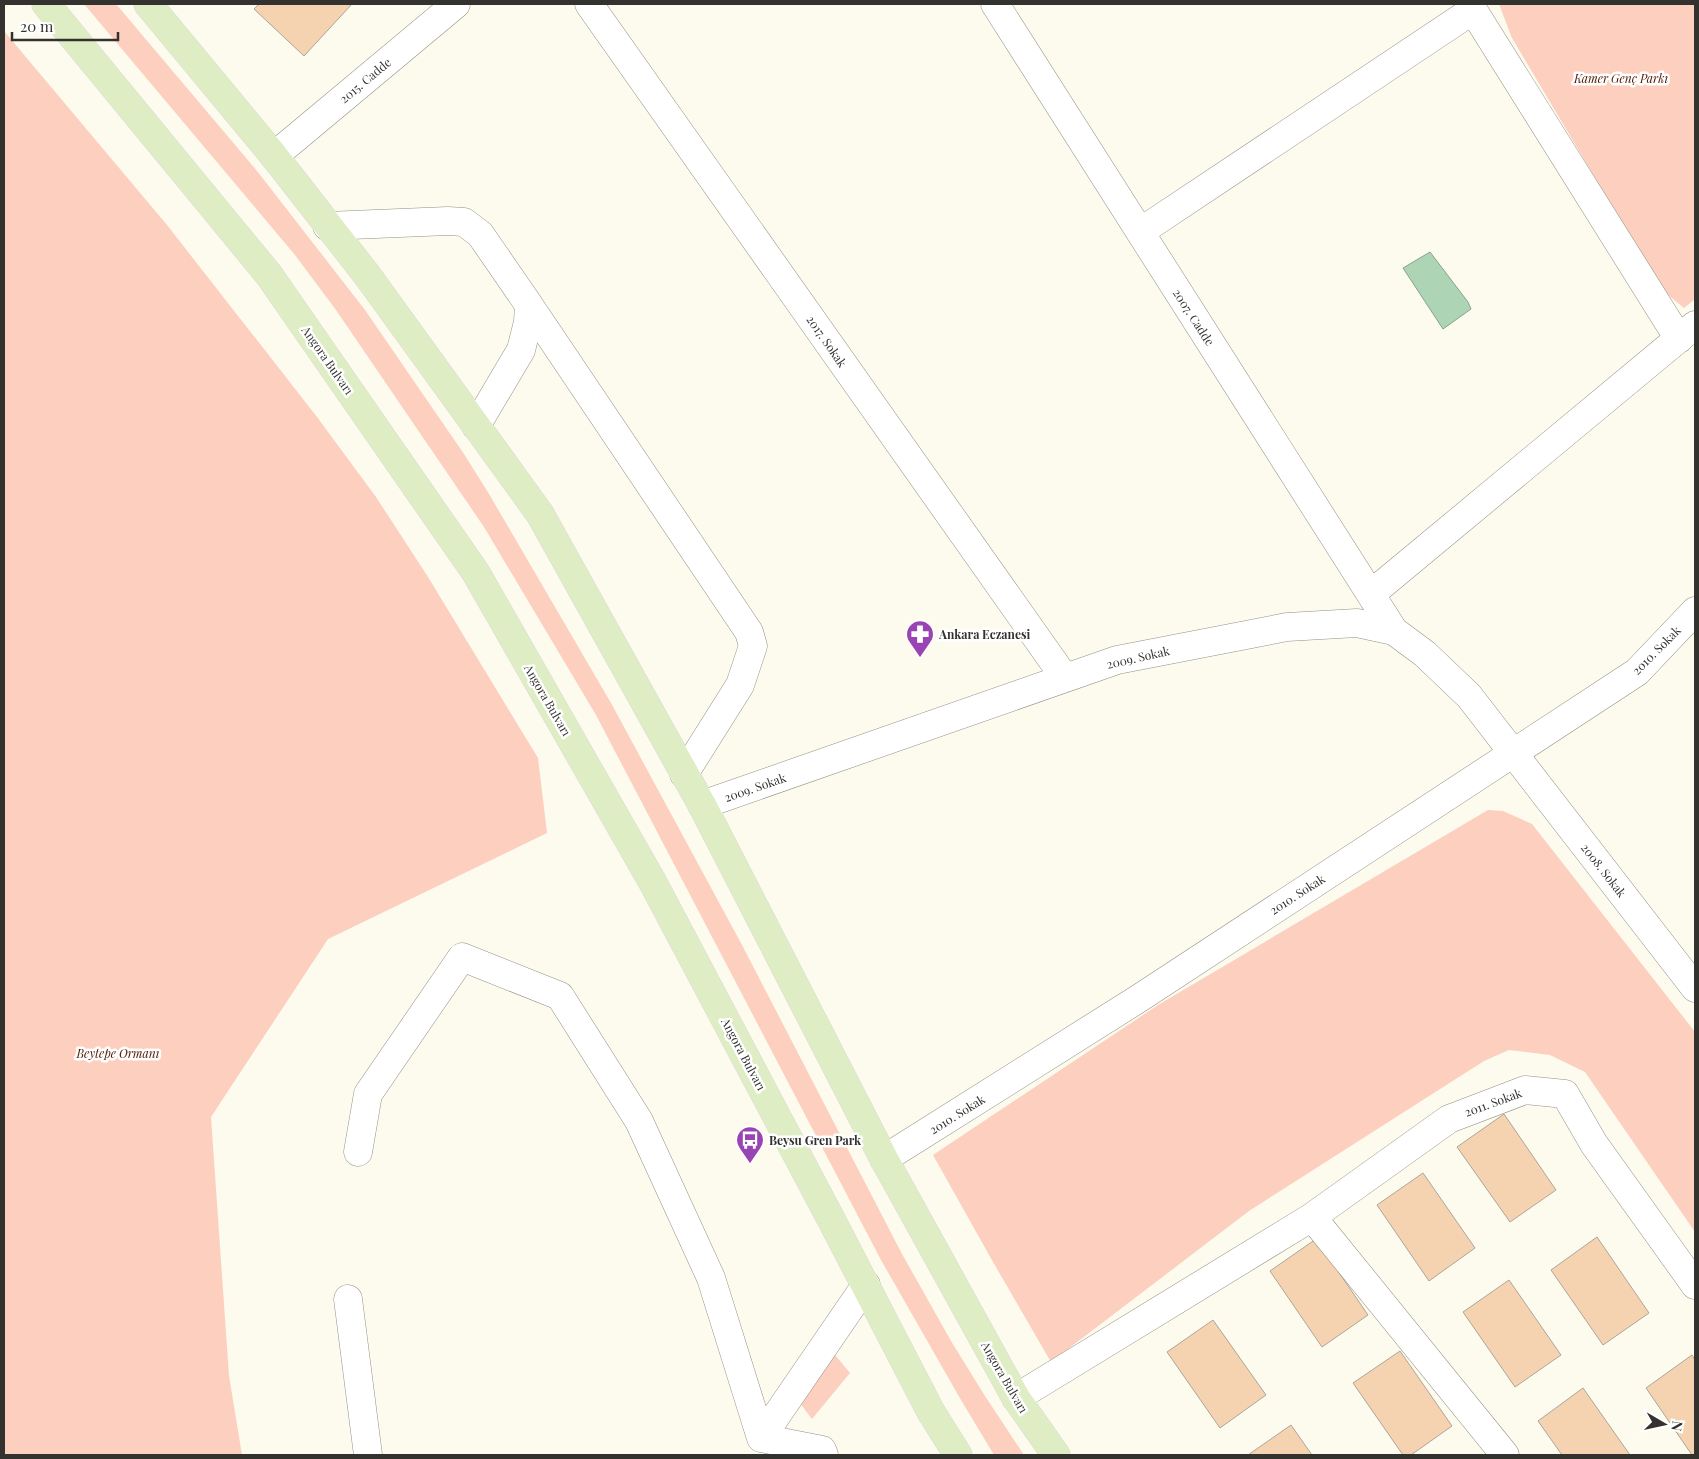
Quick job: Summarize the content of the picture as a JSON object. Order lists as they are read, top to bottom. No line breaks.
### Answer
{"streets":{"main road":["Angora Bulvarı"],"street":["2015. Cadde","2007. Cadde","2017. Sokak","2010. Sokak","2009. Sokak","2008. Sokak","2011. Sokak"]},"crossings":[["2015. Cadde","Angora Bulvarı"],["2007. Cadde","2009. Sokak"],["2017. Sokak","2009. Sokak"],["Angora Bulvarı","2010. Sokak"],["Angora Bulvarı","2009. Sokak"],["2010. Sokak","2009. Sokak"],["2010. Sokak","2008. Sokak"],["2009. Sokak","2008. Sokak"]],"parks":["Kamer Genç Parkı","Beytepe Ormanı"],"places":{"pharmacy":["Ankara Eczanesi"],"bus stop":["Beysu Gren Park"]},"scale_bar":"20 m","north":"right"}
